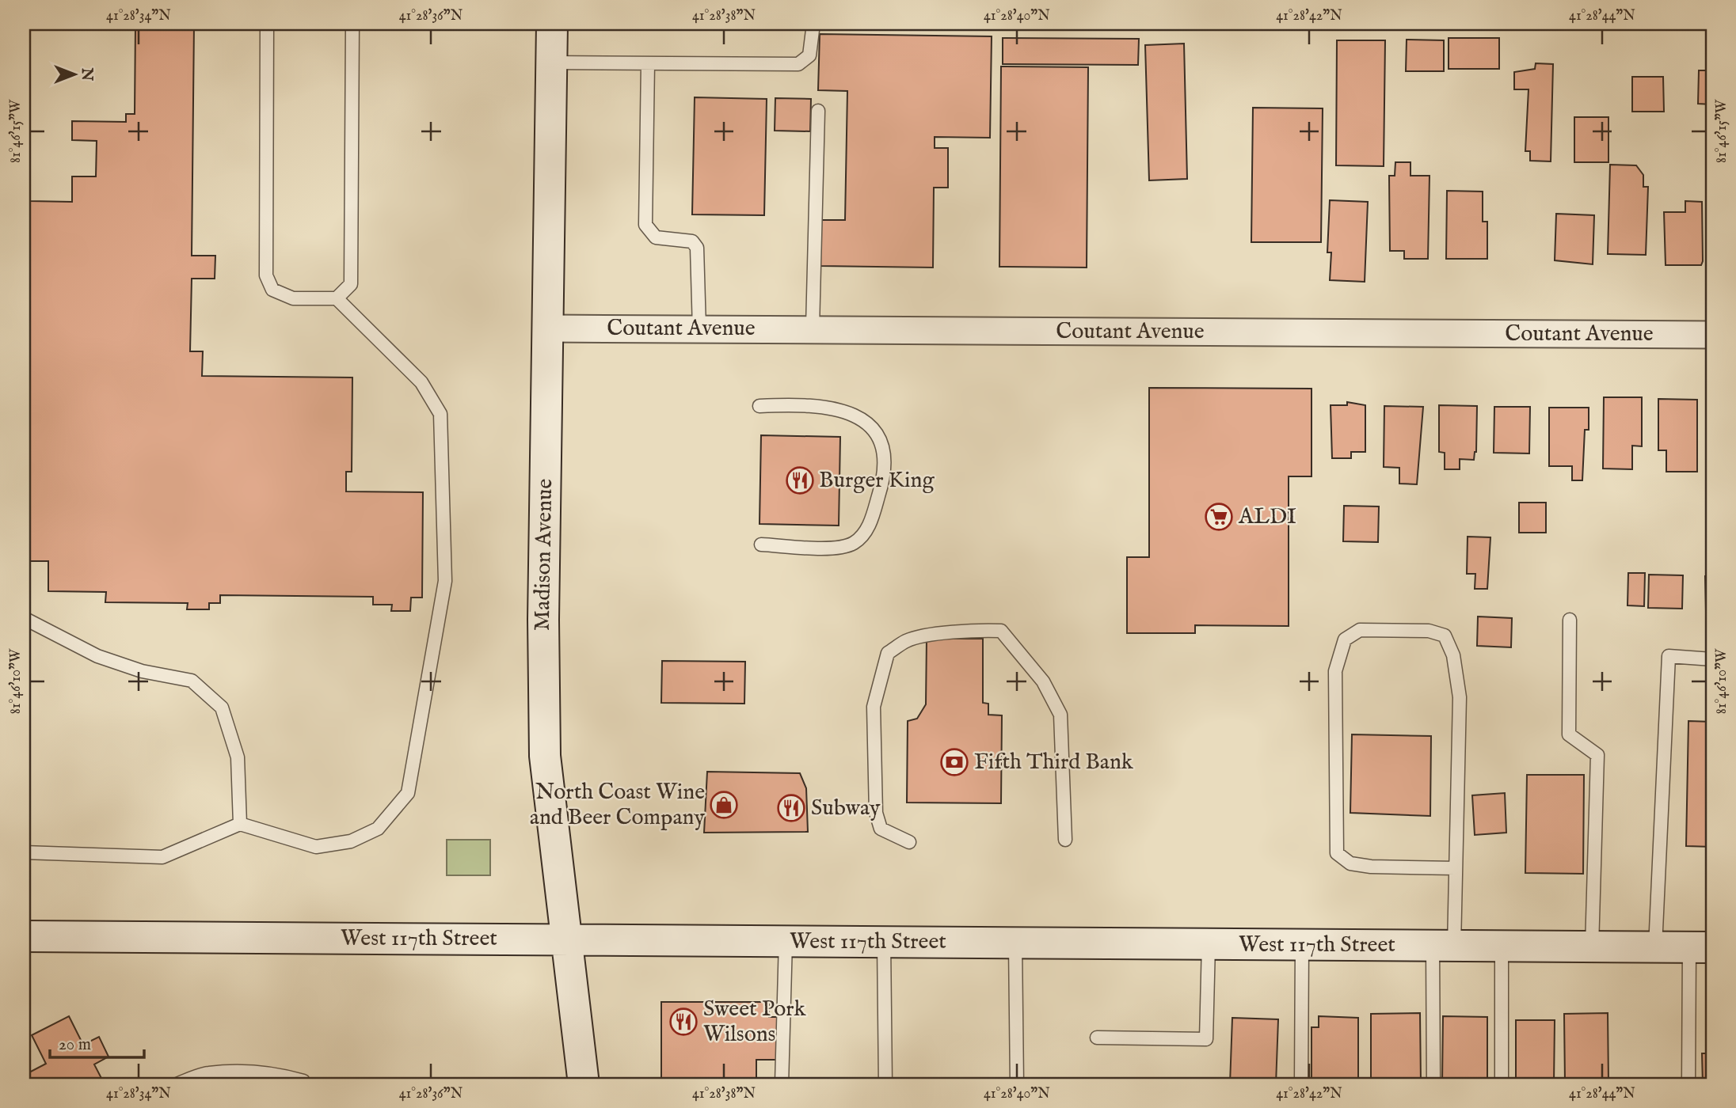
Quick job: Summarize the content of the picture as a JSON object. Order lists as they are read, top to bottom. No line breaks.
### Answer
{"streets":{"main road":["Madison Avenue","West 117th Street"],"street":["Coutant Avenue"]},"crossings":[["Coutant Avenue","Madison Avenue"],["Madison Avenue","West 117th Street"]],"places":{"restaurant":["Burger King","Subway","Sweet Pork Wilsons"],"supermarket":["ALDI"],"bank":["Fifth Third Bank"],"shop":["North Coast Wine and Beer Company"]},"scale_bar":"20 m","north":"right","coordinates":["41°28'34\"N","41°28'36\"N","41°28'38\"N","41°28'40\"N","41°28'42\"N","41°28'44\"N","81°46'15\"W","81°46'10\"W"]}
